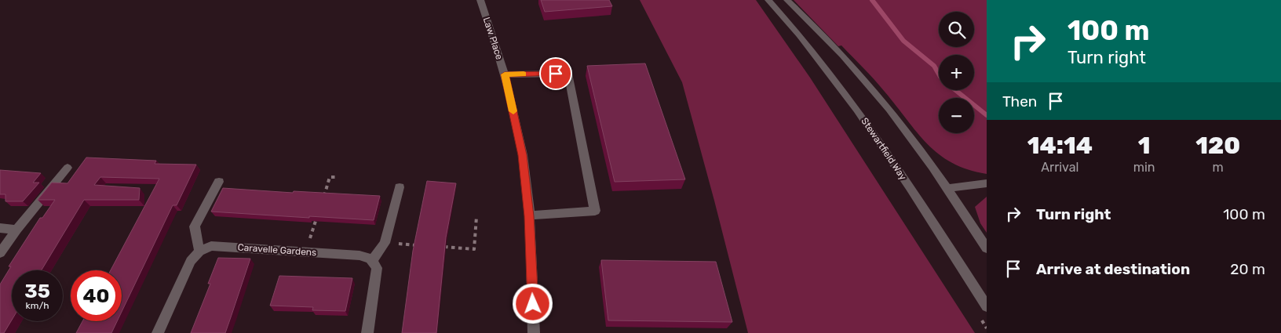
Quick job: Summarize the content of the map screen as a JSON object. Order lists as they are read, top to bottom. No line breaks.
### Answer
{"streets":{"street":["Law Place","Stewartfield Way","Caravelle Gardens"]},"page":{"turn":["100 m","Turn right"],"map_buttons":["+","−"],"then":"Then","eta":["14:14","Arrival","1","min","120","m"],"list":[{"name":"Turn right","value":"100 m"},{"name":"Arrive at destination","value":"20 m"}],"speed":"35 km/h","limit":"40"}}
